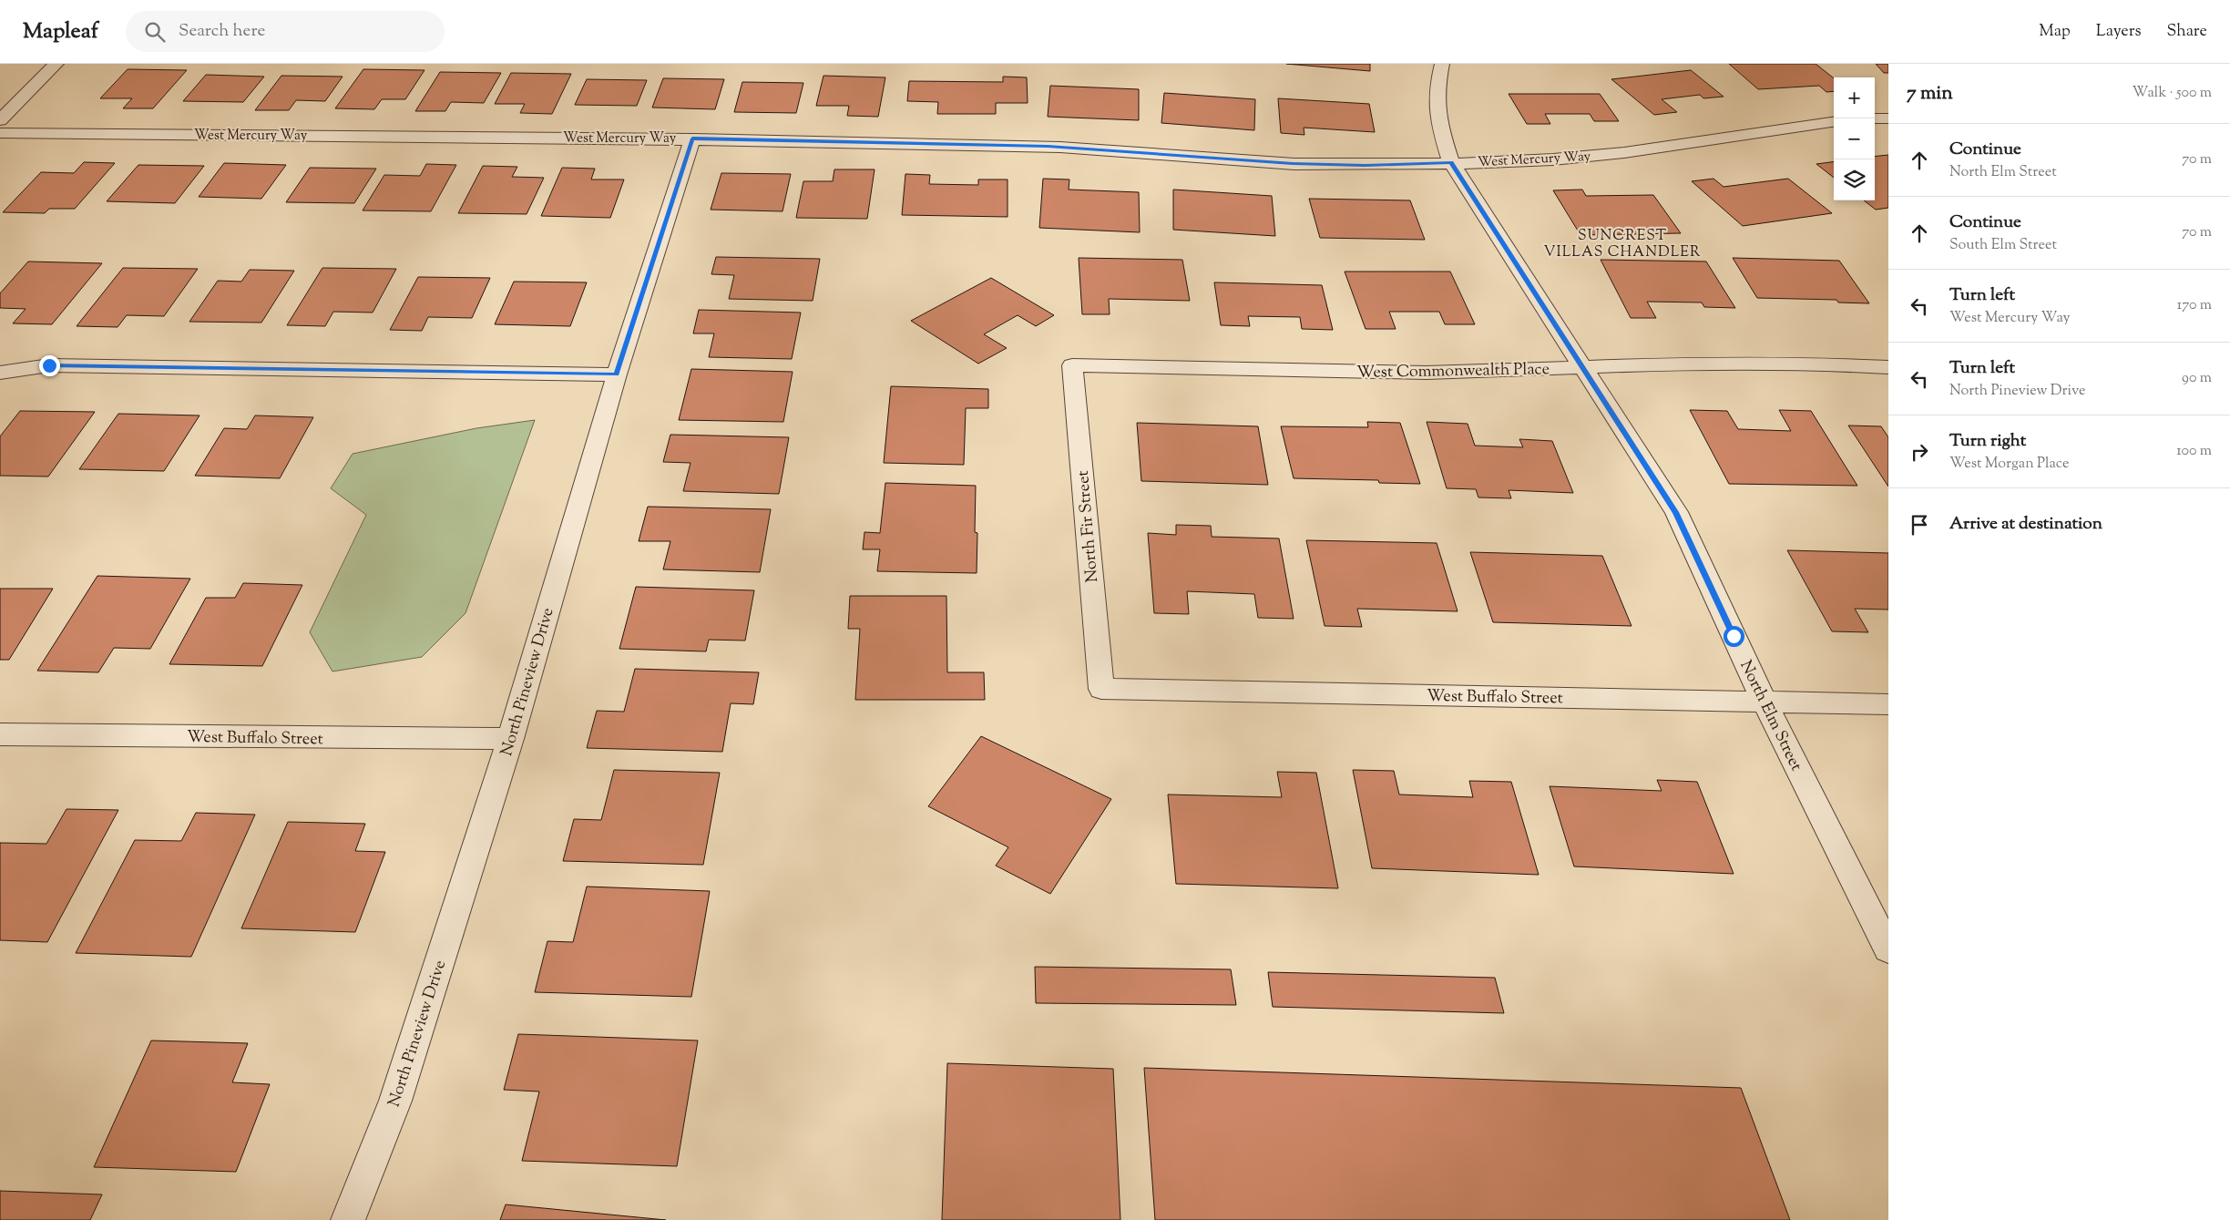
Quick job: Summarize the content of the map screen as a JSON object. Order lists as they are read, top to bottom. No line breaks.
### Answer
{"streets":{"street":["West Mercury Way","West Commonwealth Place","North Fir Street","North Pineview Drive","West Buffalo Street","North Elm Street"]},"crossings":[["West Mercury Way","North Pineview Drive"],["West Mercury Way","North Elm Street"],["West Commonwealth Place","North Fir Street"],["West Commonwealth Place","North Elm Street"],["North Fir Street","West Buffalo Street"],["North Pineview Drive","West Buffalo Street"],["West Buffalo Street","North Elm Street"]],"districts":["SUNCREST VILLAS CHANDLER"],"page":{"header":"Mapleaf","search":"Search here","nav":["Map","Layers","Share"],"heading":["7 min","Walk · 500 m"],"map_buttons":["+","−"],"list":[["Continue","North Elm Street","70 m"],["Continue","South Elm Street","70 m"],["Turn left","West Mercury Way","170 m"],["Turn left","North Pineview Drive","90 m"],["Turn right","West Morgan Place","100 m"],"Arrive at destination"]}}
